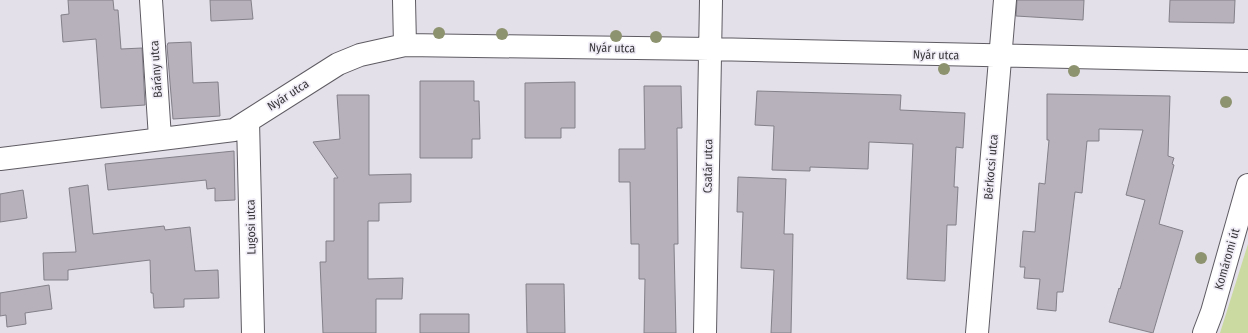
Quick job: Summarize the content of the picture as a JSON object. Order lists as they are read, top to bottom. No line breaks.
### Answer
{"streets":{"street":["Nyár utca","Bárány utca","Csatár utca","Bérkocsi utca","Lugosi utca","Komáromi út"]},"crossings":[["Nyár utca","Bárány utca"],["Nyár utca","Csatár utca"],["Nyár utca","Bérkocsi utca"],["Nyár utca","Lugosi utca"]]}
